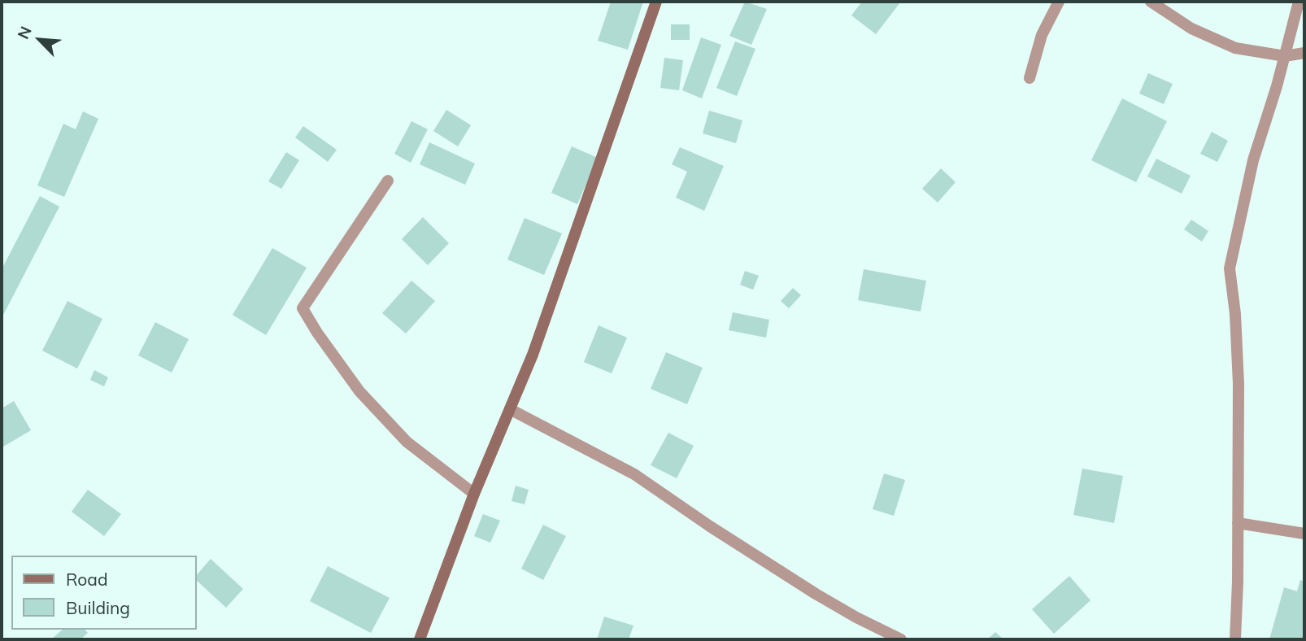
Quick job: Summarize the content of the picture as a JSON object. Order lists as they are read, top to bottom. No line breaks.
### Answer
{"legend":["Road","Building"],"north":"top left"}
